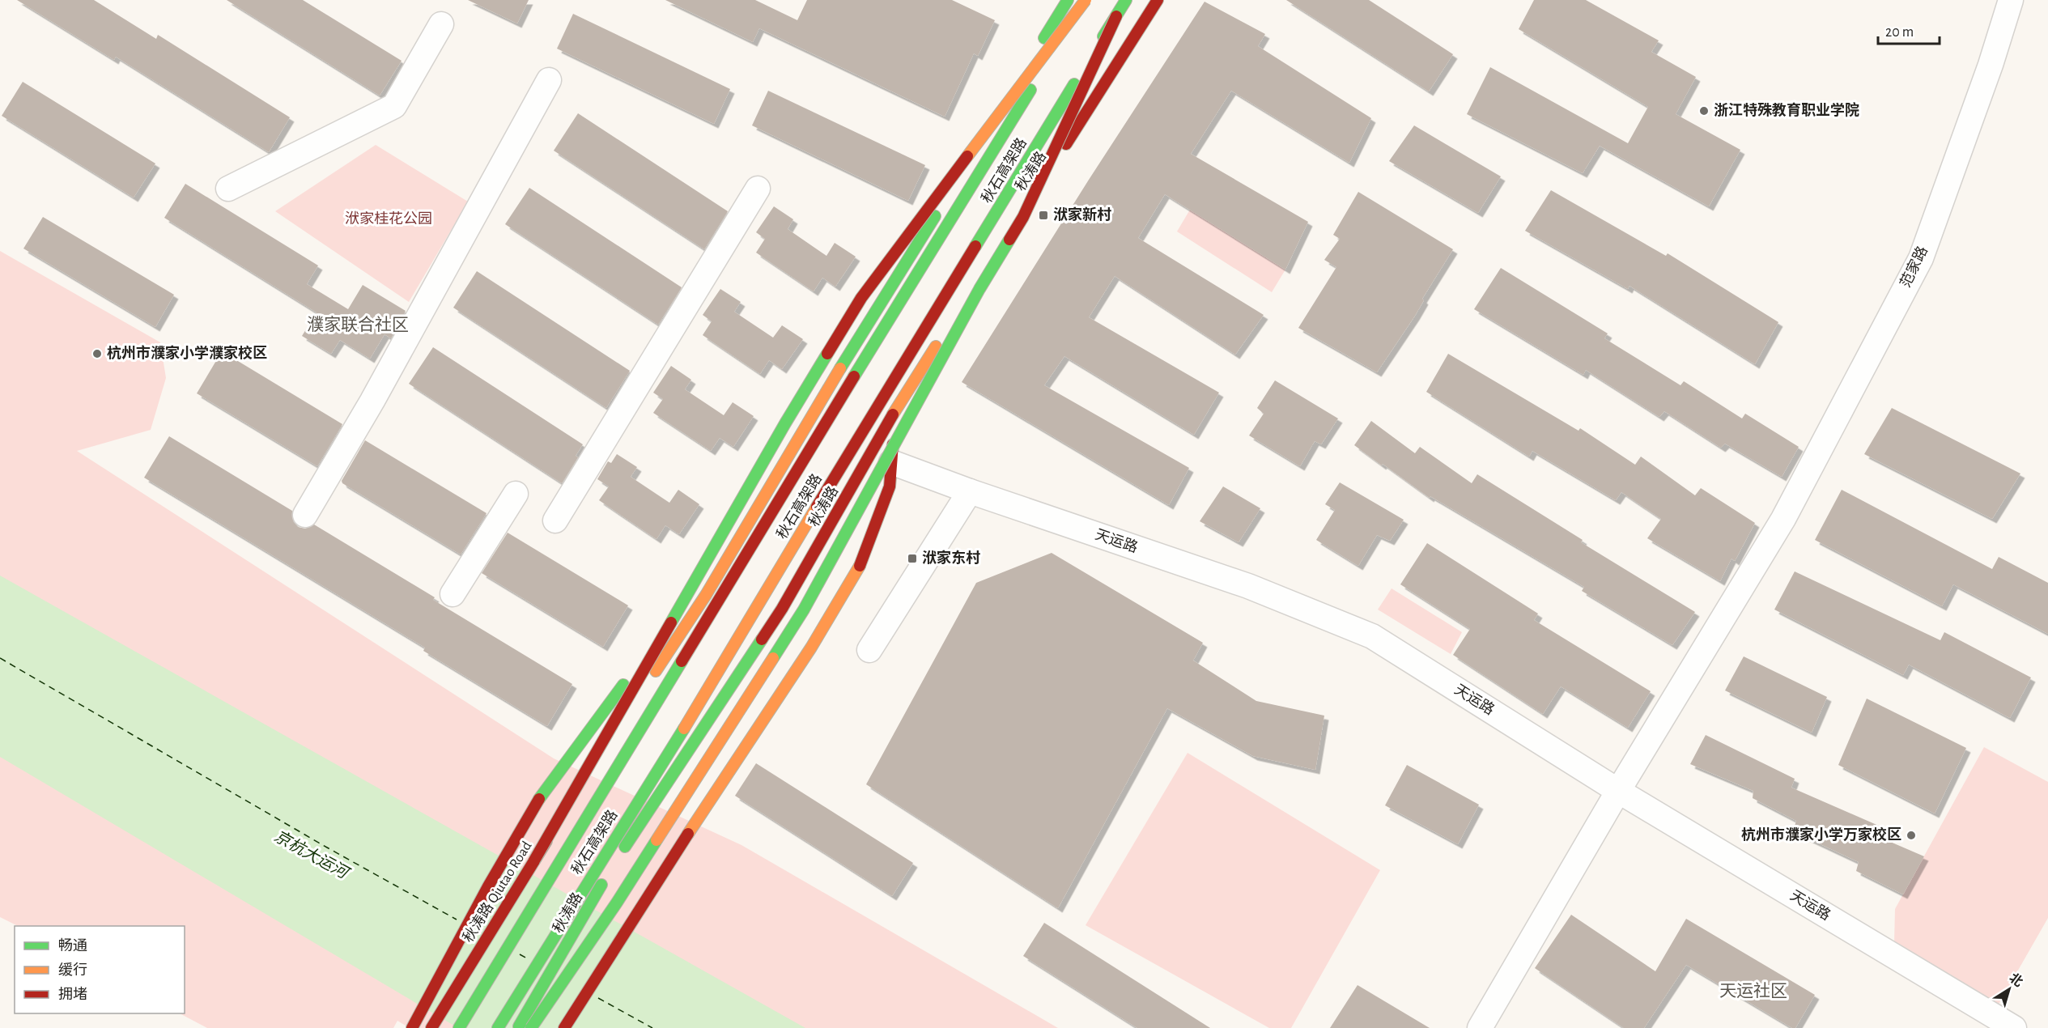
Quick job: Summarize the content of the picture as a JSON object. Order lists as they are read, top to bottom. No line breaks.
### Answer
{"streets":{"main road":["秋石高架路","秋涛路","秋涛路 Qiutao Road"],"street":["范家路","天运路"]},"crossings":[["范家路","天运路"]],"districts":["濮家联合社区","天运社区"],"water":["京杭大运河"],"parks":["洑家桂花公园"],"places":{"other":["浙江特殊教育职业学院","杭州市濮家小学濮家校区","杭州市濮家小学万家校区"],"transit":["洑家新村","洑家东村"]},"legend":["畅通","缓行","拥堵"],"scale_bar":"20 m","north":"top right"}
